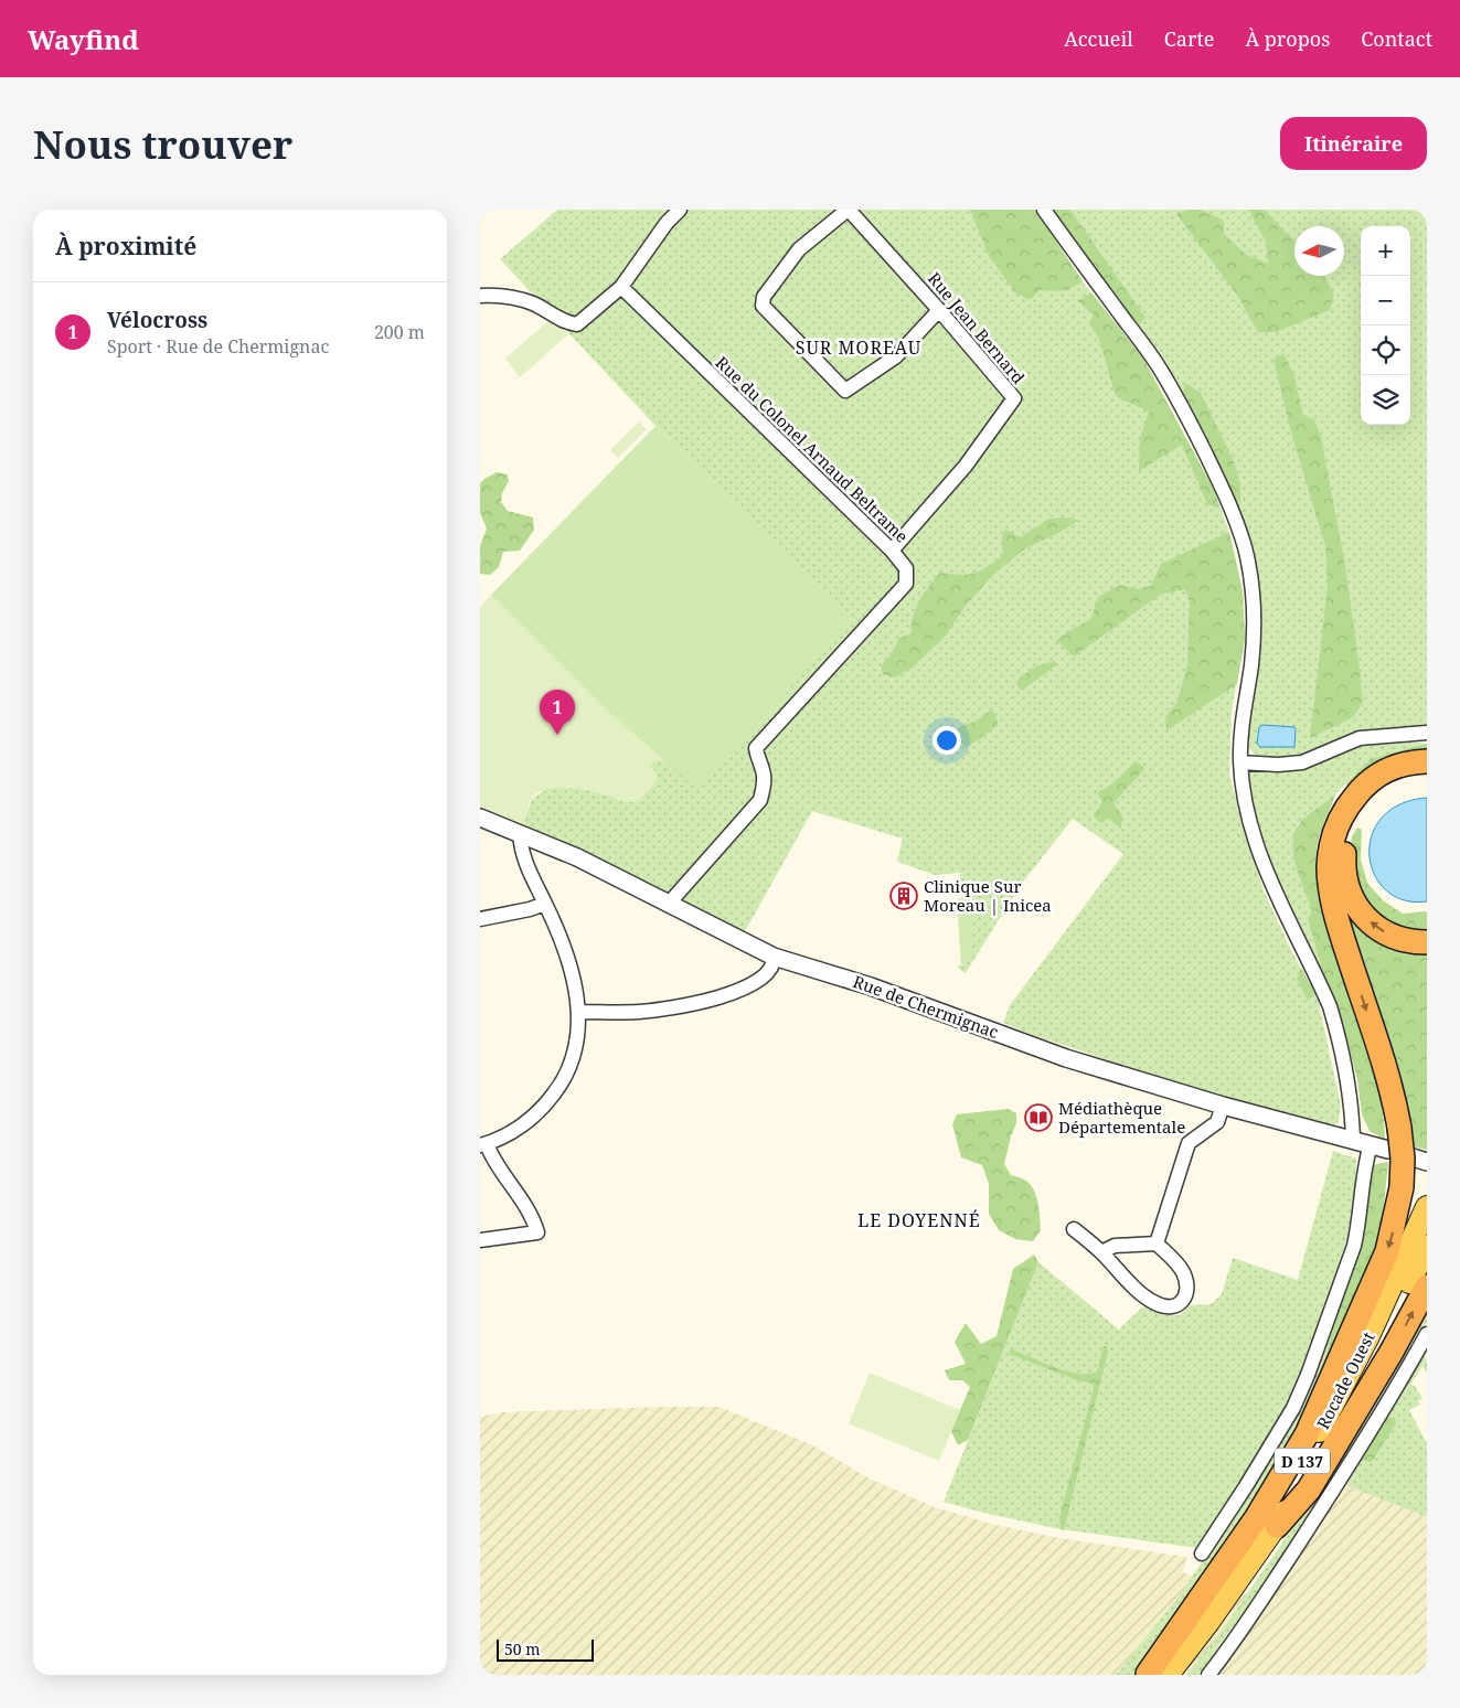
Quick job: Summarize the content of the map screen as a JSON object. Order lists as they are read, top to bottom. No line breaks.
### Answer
{"streets":{"main road":["Rocade Ouest","D 137"],"street":["Rue Jean Bernard","Rue du Colonel Arnaud Beltrame","Rue de Chermignac"]},"crossings":[["Rue Jean Bernard","Rue du Colonel Arnaud Beltrame"],["Rue du Colonel Arnaud Beltrame","Rue de Chermignac"]],"districts":["SUR MOREAU","LE DOYENNÉ"],"places":{"building":["Clinique Sur Moreau | Inicea"],"library":["Médiathèque Départementale"]},"scale_bar":"50 m","north":"left","page":{"header":"Wayfind","nav":["Accueil","Carte","À propos","Contact"],"buttons":"Itinéraire","title":"Nous trouver","heading":"À proximité","map_buttons":["+","−"],"list":[{"mark":"1","name":"Vélocross","note":"Sport · Rue de Chermignac","value":"200 m"}],"pins":"1","scale":"50 m"}}
